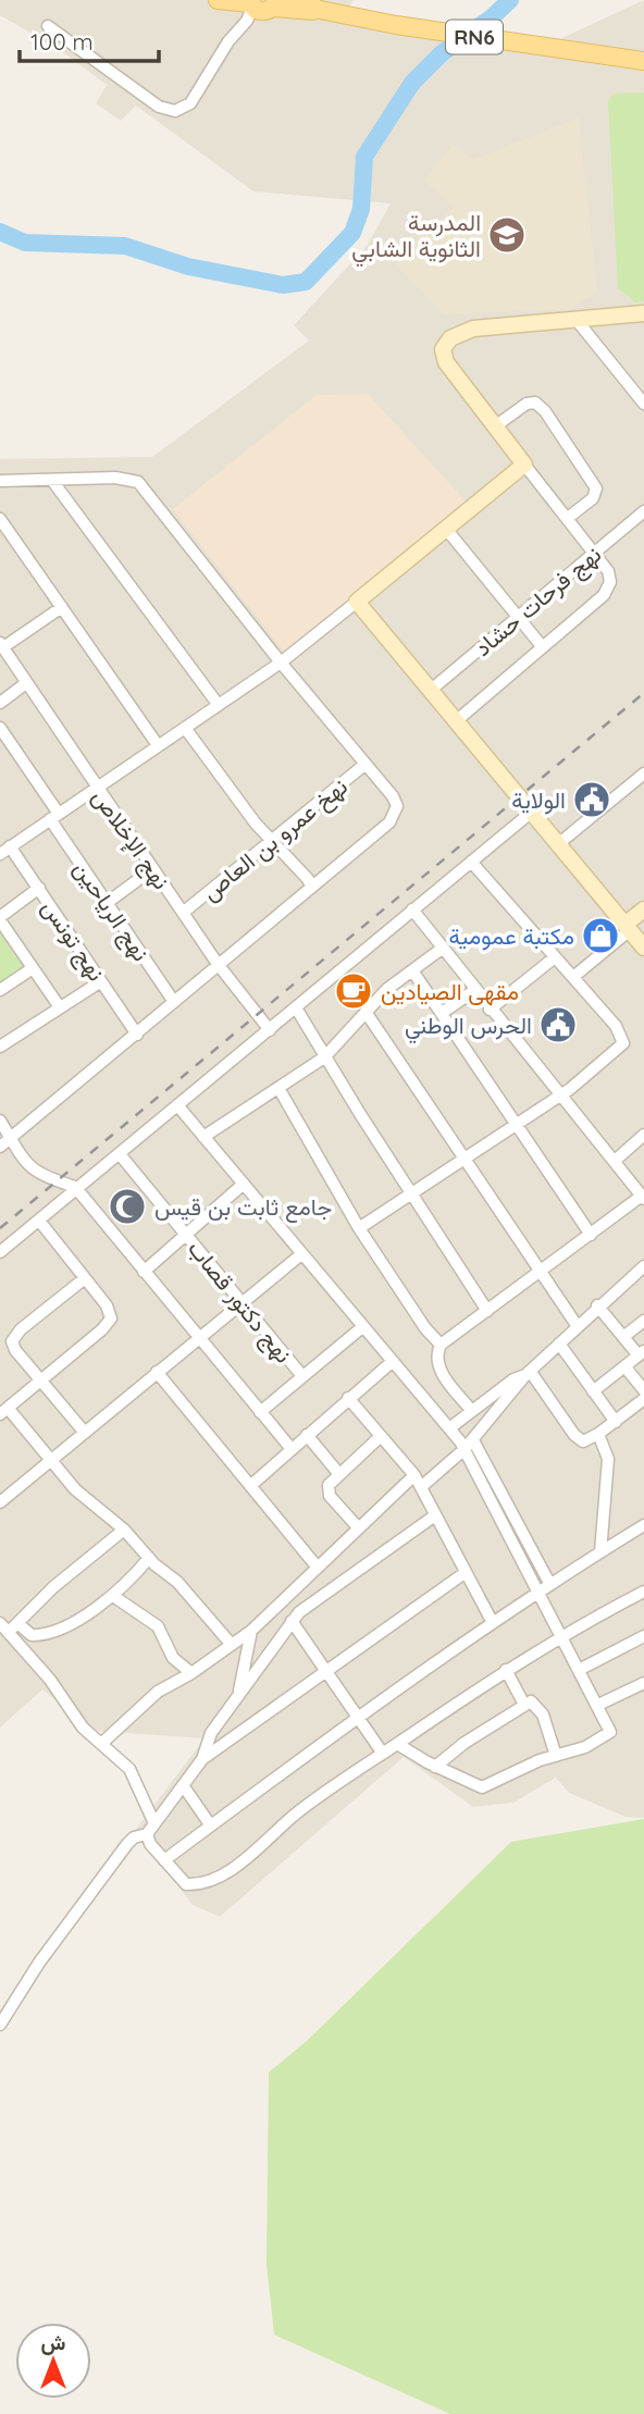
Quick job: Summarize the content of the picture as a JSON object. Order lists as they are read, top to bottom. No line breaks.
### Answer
{"streets":{"main road":["RN6"],"street":["نهج فرحات حشاد","نهج الإخلاص","نهخ عمرو بن العاص","نهج الرياحين","نهج تونس","نهج دكتور قصاب"]},"crossings":[["نهج الإخلاص","نهخ عمرو بن العاص"]],"places":{"school or university":["المدرسة الثانوية الشابي"],"public building":["الولاية","الحرس الوطني"],"shop":["مكتبة عمومية"],"cafe":["مقهى الصيادين"],"mosque":["جامع ثابت بن قیس"]},"scale_bar":"100 m","north":"top"}
